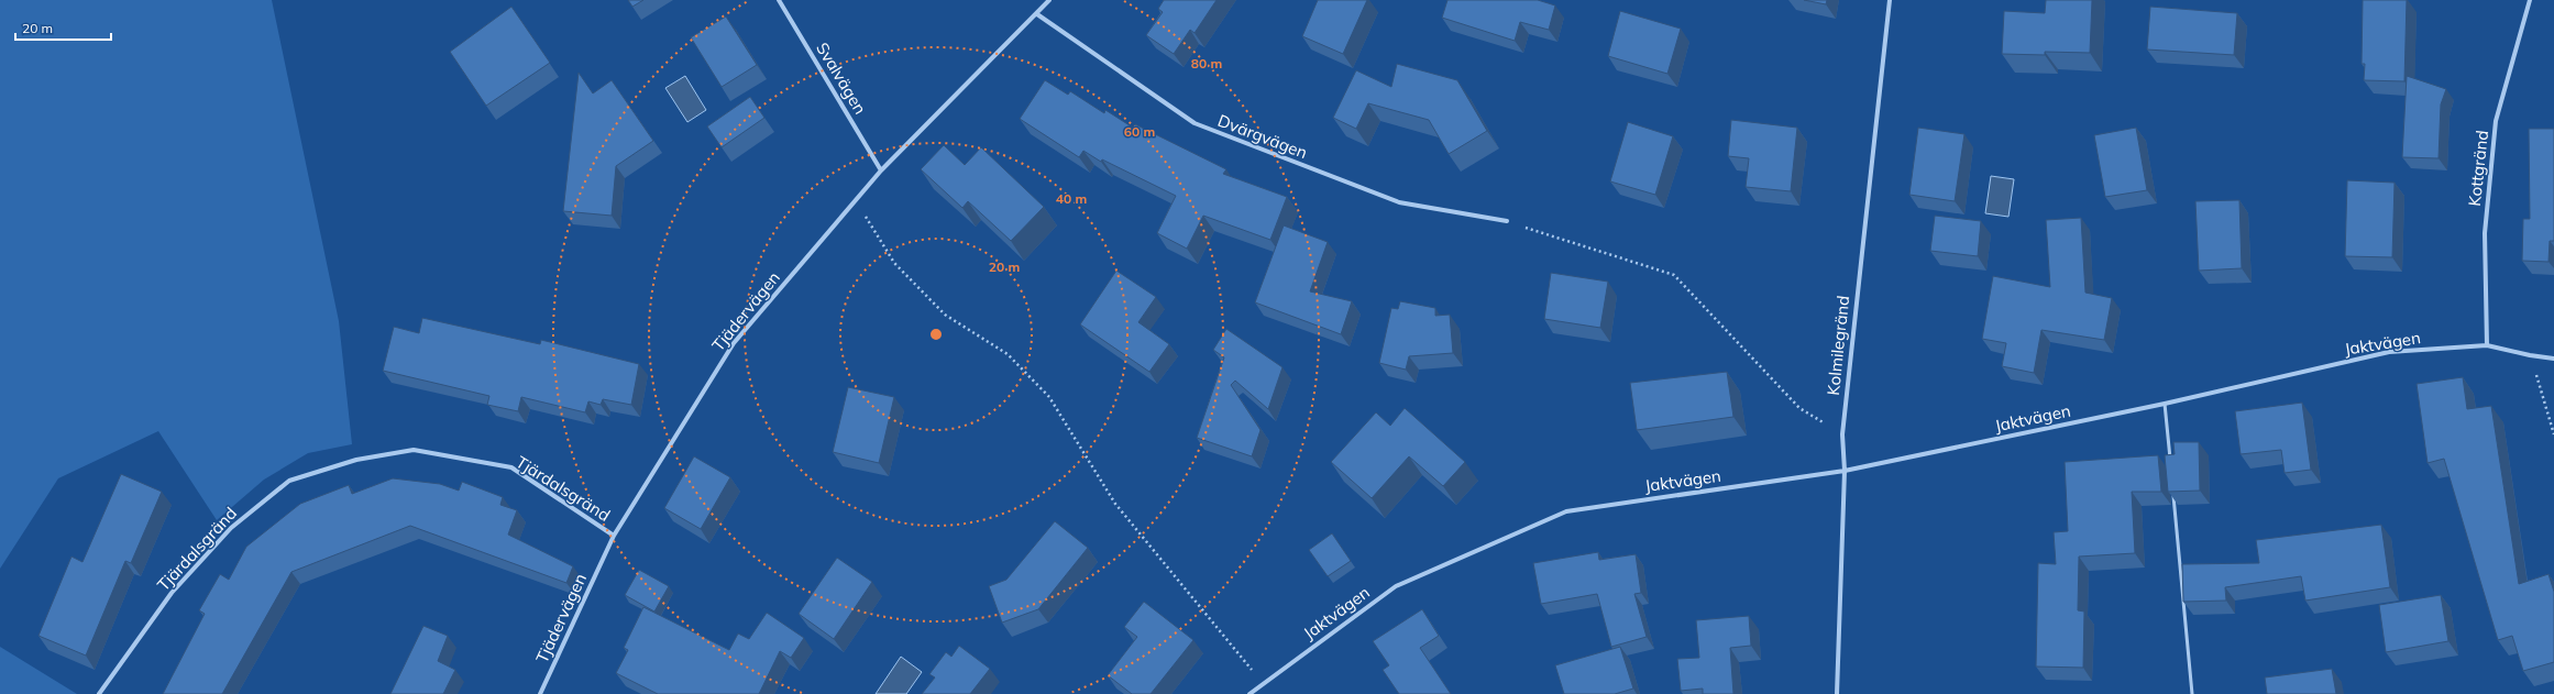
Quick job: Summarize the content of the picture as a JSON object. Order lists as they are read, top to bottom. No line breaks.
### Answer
{"streets":{"street":["Svalvägen","Dvärgvägen","Kottgränd","Tjädervägen","Jaktvägen","Kolmilegränd","Tjärdalsgränd"]},"crossings":[["Svalvägen","Tjädervägen"],["Dvärgvägen","Tjädervägen"],["Kottgränd","Jaktvägen"],["Tjädervägen","Tjärdalsgränd"],["Jaktvägen","Kolmilegränd"]],"scale_bar":"20 m","rings":["80 m","60 m","40 m","20 m"]}
